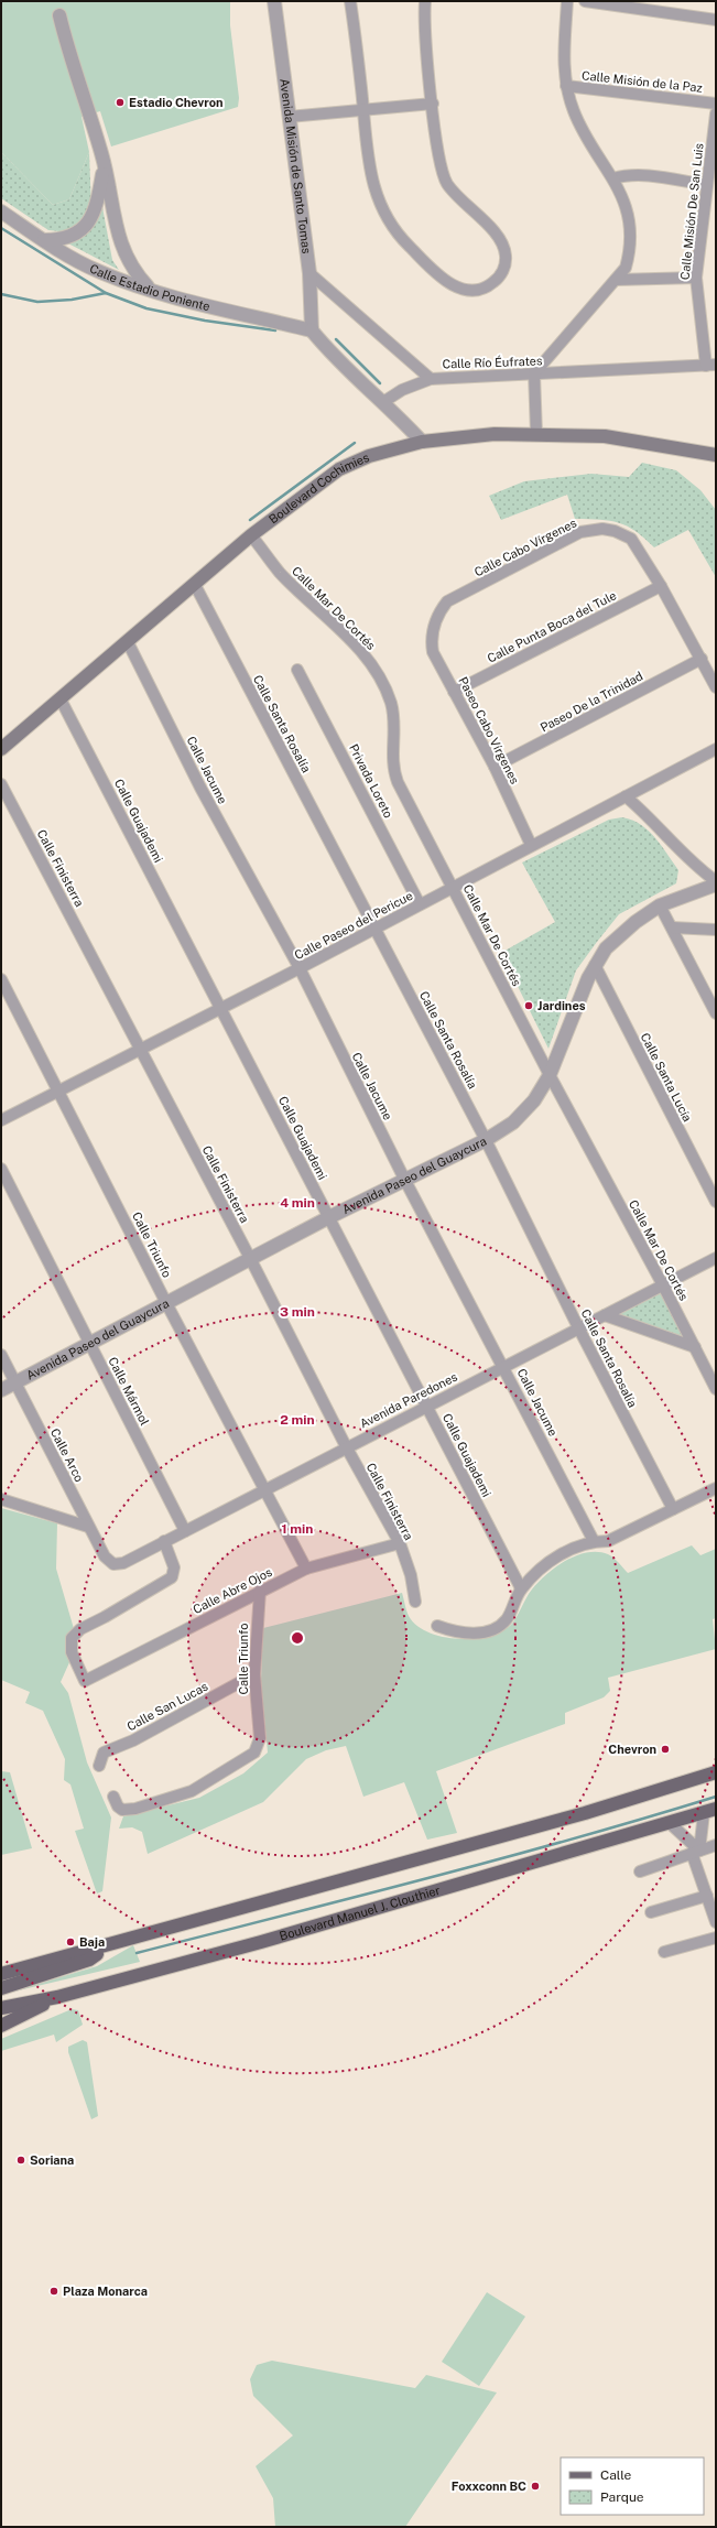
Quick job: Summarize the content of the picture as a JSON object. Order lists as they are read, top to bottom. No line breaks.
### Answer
{"streets":{"main road":["Boulevard Cochimies","Boulevard Manuel J. Clouthier"],"street":["Calle Misión de la Paz","Avenida Misión de Santo Tomas","Calle Misión De San Luis","Calle Estadio Poniente","Calle Río Éufrates","Calle Cabo Vírgenes","Calle Mar De Cortés","Calle Punta Boca del Tule","Paseo De la Trinidad","Calle Santa Rosalía","Paseo Cabo Vírgenes","Calle Jacume","Privada Loreto","Calle Guajademi","Calle Finisterra","Calle Paseo del Pericue","Calle Santa Lucía","Avenida Paseo del Guaycura","Calle Triunfo","Calle Mármol","Avenida Paredones","Calle Arco","Calle Abre Ojos","Calle San Lucas"]},"crossings":[["Avenida Misión de Santo Tomas","Calle Estadio Poniente"],["Avenida Misión de Santo Tomas","Calle Río Éufrates"],["Calle Misión De San Luis","Calle Río Éufrates"],["Boulevard Cochimies","Calle Mar De Cortés"],["Boulevard Cochimies","Calle Santa Rosalía"],["Boulevard Cochimies","Calle Jacume"],["Boulevard Cochimies","Calle Guajademi"],["Calle Cabo Vírgenes","Calle Punta Boca del Tule"],["Calle Cabo Vírgenes","Paseo De la Trinidad"],["Calle Cabo Vírgenes","Paseo Cabo Vírgenes"],["Calle Mar De Cortés","Calle Paseo del Pericue"],["Calle Mar De Cortés","Avenida Paseo del Guaycura"],["Calle Mar De Cortés","Avenida Paredones"],["Calle Punta Boca del Tule","Paseo Cabo Vírgenes"],["Paseo De la Trinidad","Paseo Cabo Vírgenes"],["Calle Santa Rosalía","Calle Paseo del Pericue"],["Calle Santa Rosalía","Avenida Paseo del Guaycura"],["Calle Santa Rosalía","Avenida Paredones"],["Paseo Cabo Vírgenes","Calle Paseo del Pericue"],["Calle Jacume","Calle Paseo del Pericue"],["Calle Jacume","Avenida Paseo del Guaycura"],["Calle Jacume","Avenida Paredones"],["Privada Loreto","Calle Paseo del Pericue"],["Calle Guajademi","Calle Paseo del Pericue"],["Calle Guajademi","Avenida Paseo del Guaycura"],["Calle Guajademi","Avenida Paredones"],["Calle Finisterra","Calle Paseo del Pericue"],["Calle Finisterra","Avenida Paseo del Guaycura"],["Calle Finisterra","Avenida Paredones"],["Calle Finisterra","Calle Abre Ojos"],["Calle Paseo del Pericue","Calle Triunfo"],["Calle Santa Lucía","Avenida Paseo del Guaycura"],["Avenida Paseo del Guaycura","Calle Triunfo"],["Avenida Paseo del Guaycura","Calle Mármol"],["Avenida Paseo del Guaycura","Calle Arco"],["Calle Triunfo","Avenida Paredones"],["Calle Triunfo","Calle Abre Ojos"],["Calle Triunfo","Calle San Lucas"],["Calle Mármol","Avenida Paredones"],["Avenida Paredones","Calle Arco"],["Avenida Paredones","Calle Abre Ojos"]],"places":["Estadio Chevron","Jardines","Chevron","Baja","Soriana","Plaza Monarca","Foxxconn BC"],"legend":["Calle","Parque"],"rings":["4 min","3 min","2 min","1 min"]}
